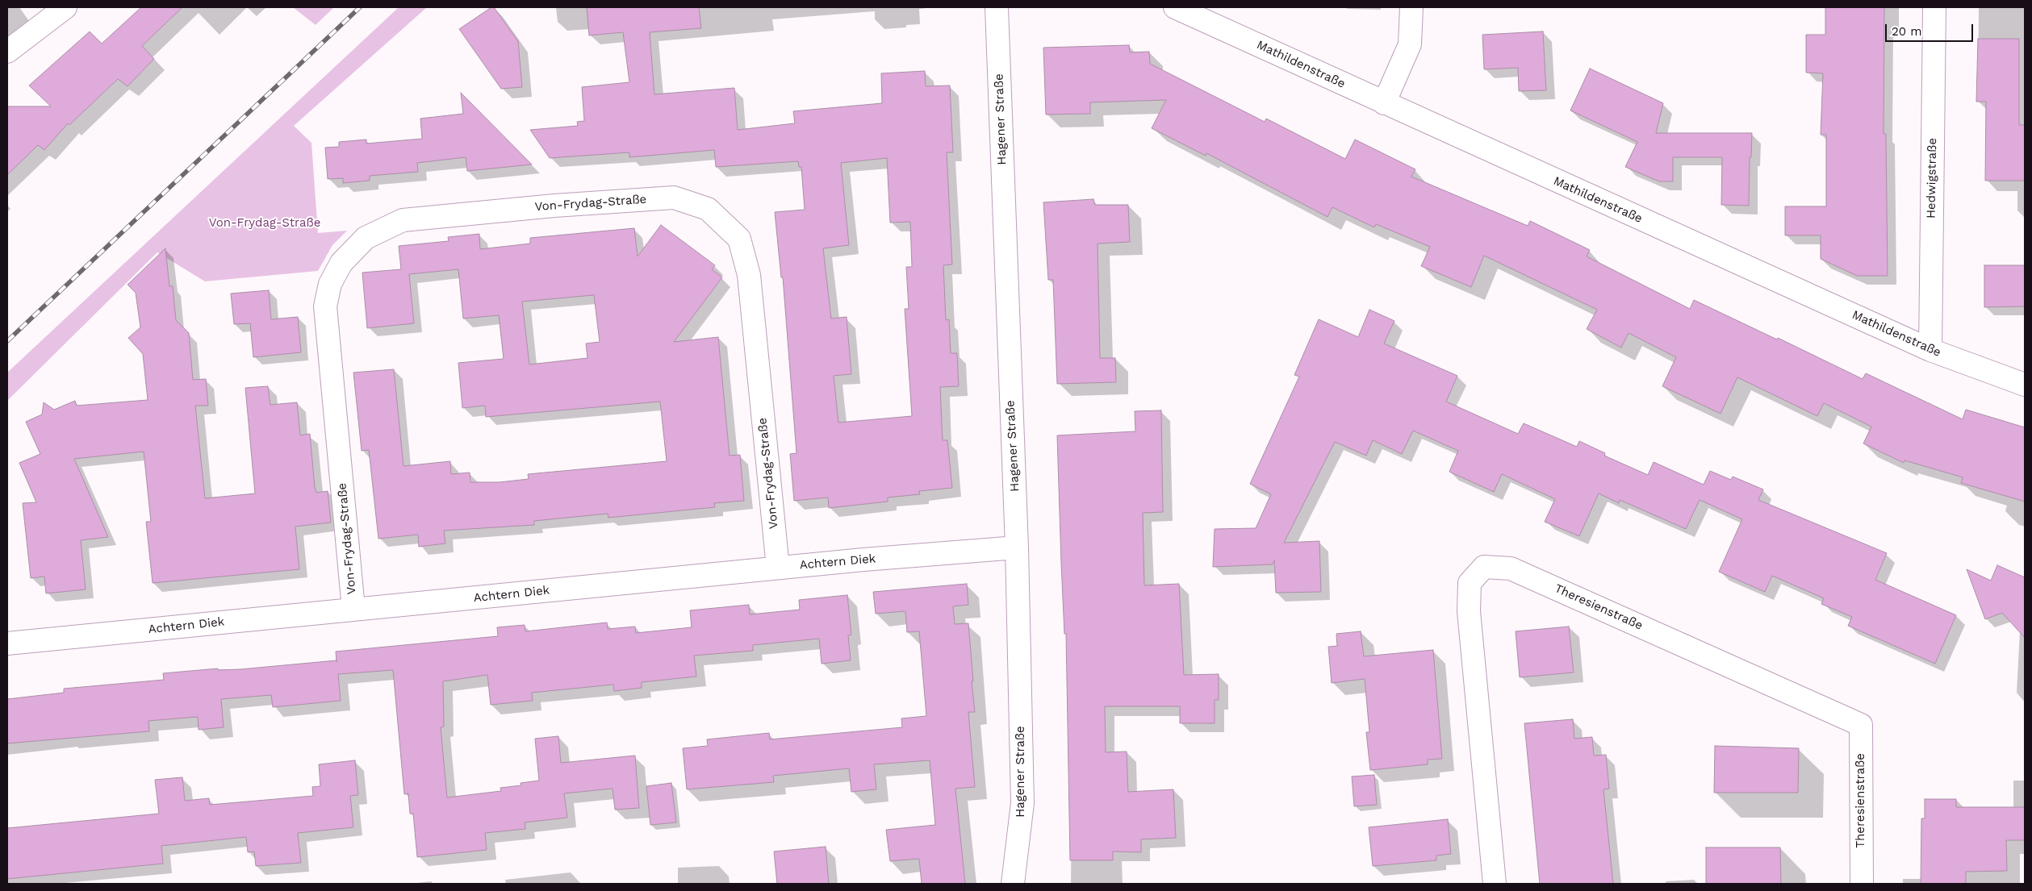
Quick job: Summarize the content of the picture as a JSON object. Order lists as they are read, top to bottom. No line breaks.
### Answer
{"streets":{"street":["Mathildenstraße","Hagener Straße","Hedwigstraße","Von-Frydag-Straße","Achtern Diek","Theresienstraße"]},"crossings":[["Mathildenstraße","Hedwigstraße"],["Hagener Straße","Achtern Diek"],["Von-Frydag-Straße","Achtern Diek"]],"parks":["Von-Frydag-Straße"],"scale_bar":"20 m"}
